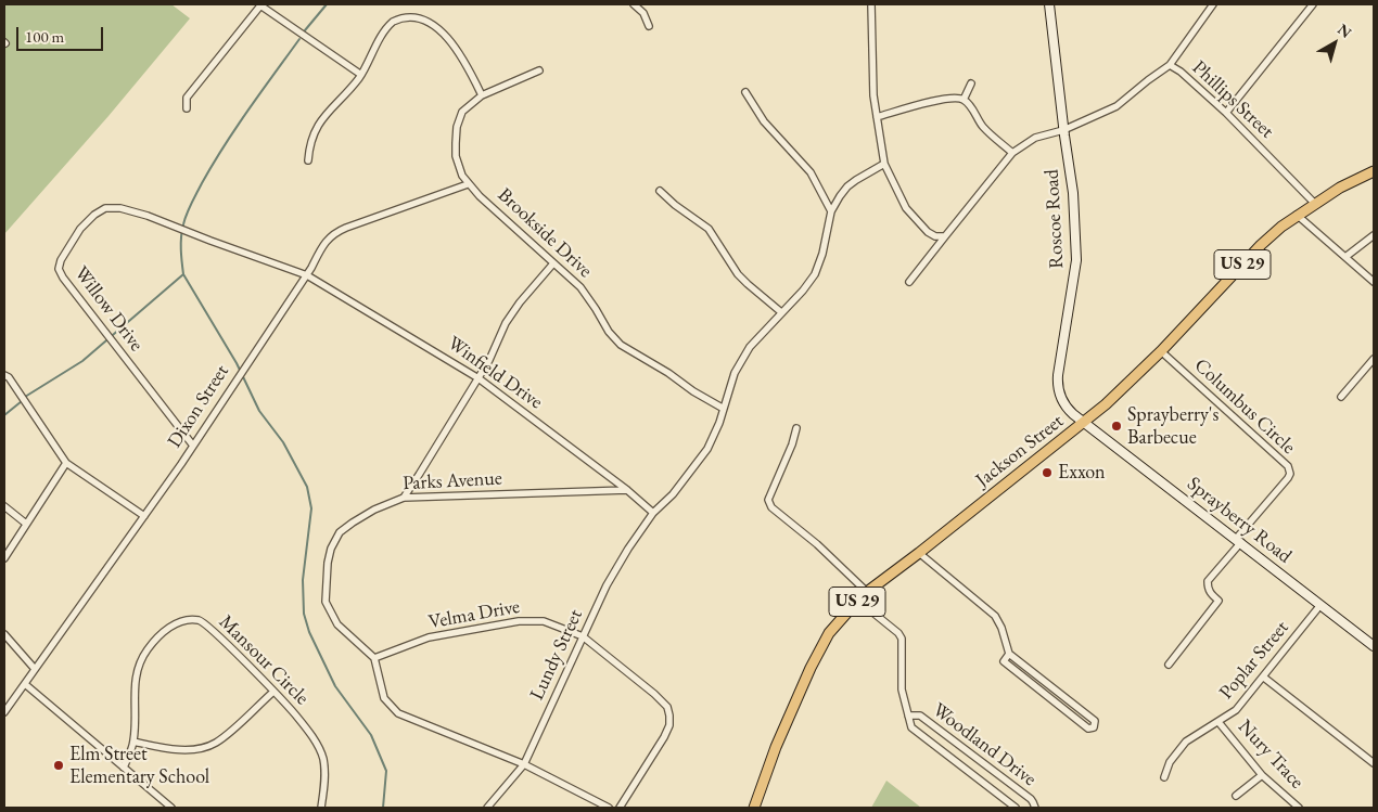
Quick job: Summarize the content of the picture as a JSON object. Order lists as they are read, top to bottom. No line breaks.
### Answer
{"streets":{"main road":["Roscoe Road","US 29","Jackson Street","Sprayberry Road"],"street":["Phillips Street","Brookside Drive","Willow Drive","Winfield Drive","Dixon Street","Columbus Circle","Parks Avenue","Velma Drive","Lundy Street","Mansour Circle","Poplar Street","Woodland Drive","Nury Trace"]},"crossings":[["Phillips Street","Roscoe Road"],["Phillips Street","Jackson Street"],["Roscoe Road","Jackson Street"],["Roscoe Road","Sprayberry Road"],["Brookside Drive","Dixon Street"],["Brookside Drive","Lundy Street"],["Willow Drive","Winfield Drive"],["Willow Drive","Dixon Street"],["Winfield Drive","Dixon Street"],["Winfield Drive","Parks Avenue"],["Winfield Drive","Lundy Street"],["Columbus Circle","Jackson Street"],["Columbus Circle","Sprayberry Road"],["Jackson Street","Sprayberry Road"],["Jackson Street","Woodland Drive"],["Parks Avenue","Velma Drive"],["Sprayberry Road","Poplar Street"],["Velma Drive","Lundy Street"],["Poplar Street","Nury Trace"]],"places":["Sprayberry's Barbecue","Exxon","Elm Street Elementary School"],"scale_bar":"100 m","north":"top right"}
